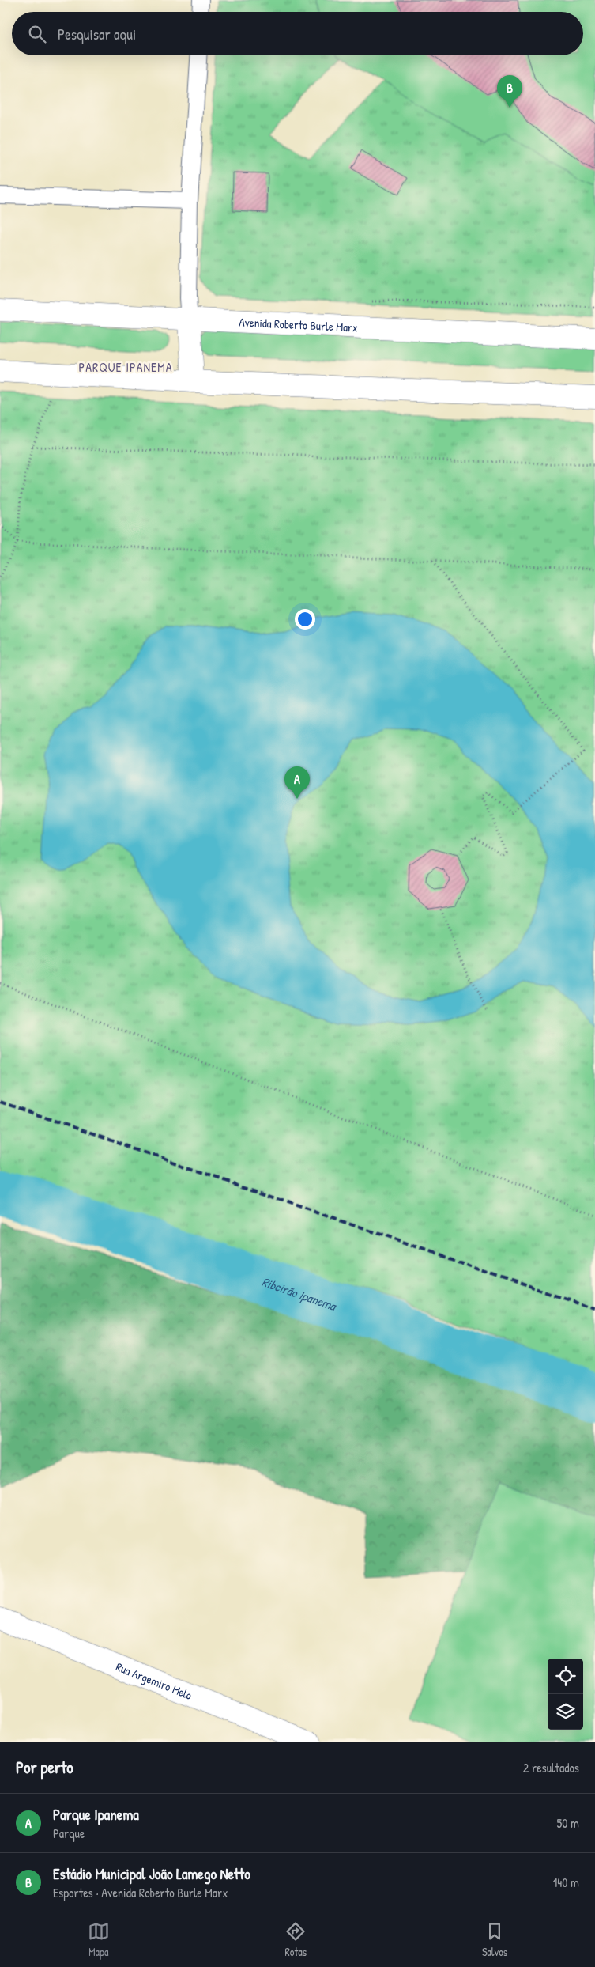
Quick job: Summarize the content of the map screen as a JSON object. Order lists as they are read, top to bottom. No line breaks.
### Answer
{"streets":{"main road":["Avenida Roberto Burle Marx","Rua Argemiro Melo"]},"districts":["PARQUE IPANEMA"],"water":["Ribeirão Ipanema"],"page":{"search":"Pesquisar aqui","pins":["B","A"],"heading":["Por perto","2 resultados"],"list":[{"mark":"A","name":"Parque Ipanema","note":"Parque","value":"50 m"},{"mark":"B","name":"Estádio Municipal João Lamego Netto","note":"Esportes · Avenida Roberto Burle Marx","value":"140 m"}],"nav":["Mapa","Rotas","Salvos"]}}
